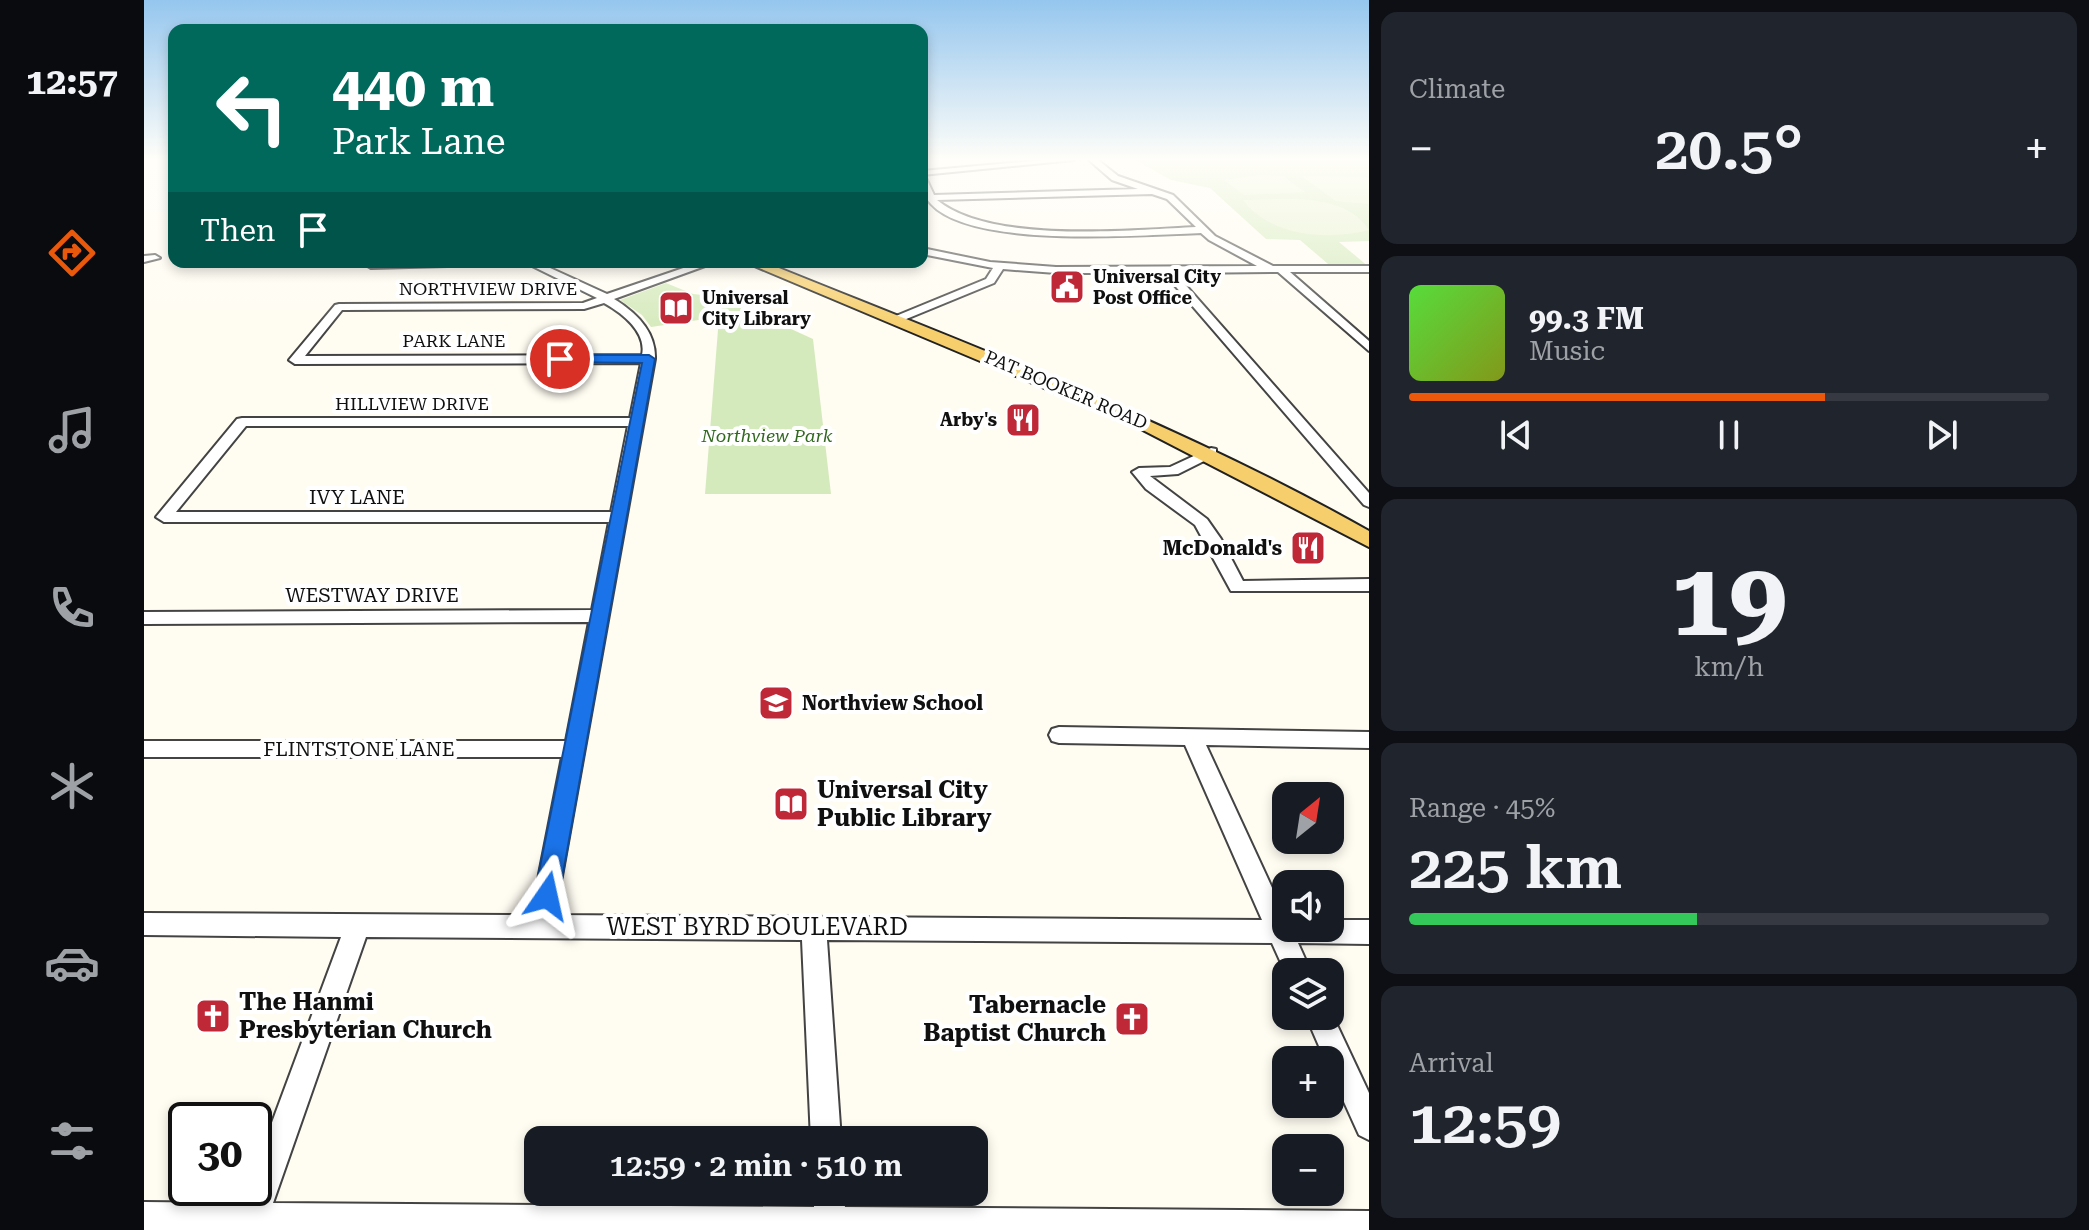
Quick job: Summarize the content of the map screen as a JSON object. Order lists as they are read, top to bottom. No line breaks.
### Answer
{"streets":{"main road":["PAT BOOKER ROAD"],"street":["NORTHVIEW DRIVE","PARK LANE","HILLVIEW DRIVE","IVY LANE","WESTWAY DRIVE","FLINTSTONE LANE","WEST BYRD BOULEVARD"]},"crossings":[["NORTHVIEW DRIVE","PARK LANE"],["HILLVIEW DRIVE","IVY LANE"]],"parks":["Northview Park"],"places":{"public building":["Universal City Post Office"],"library":["Universal City Library","Universal City Public Library"],"restaurant":["Arby's","McDonald's"],"school or university":["Northview School"],"church":["The Hanmi Presbyterian Church","Tabernacle Baptist Church"]},"north":"top right","page":{"tabs":"12:57","tile":["Climate",["19","km/h"],["Range · 45%","225 km"],["Arrival","12:59"]],"turn":["440 m","Park Lane"],"heat":["−","20.5°","+"],"then":"Then","song":["99.3 FM","Music"],"map_buttons":["+","−"],"limit":"30","trip":"12:59 · 2 min · 510 m"}}
